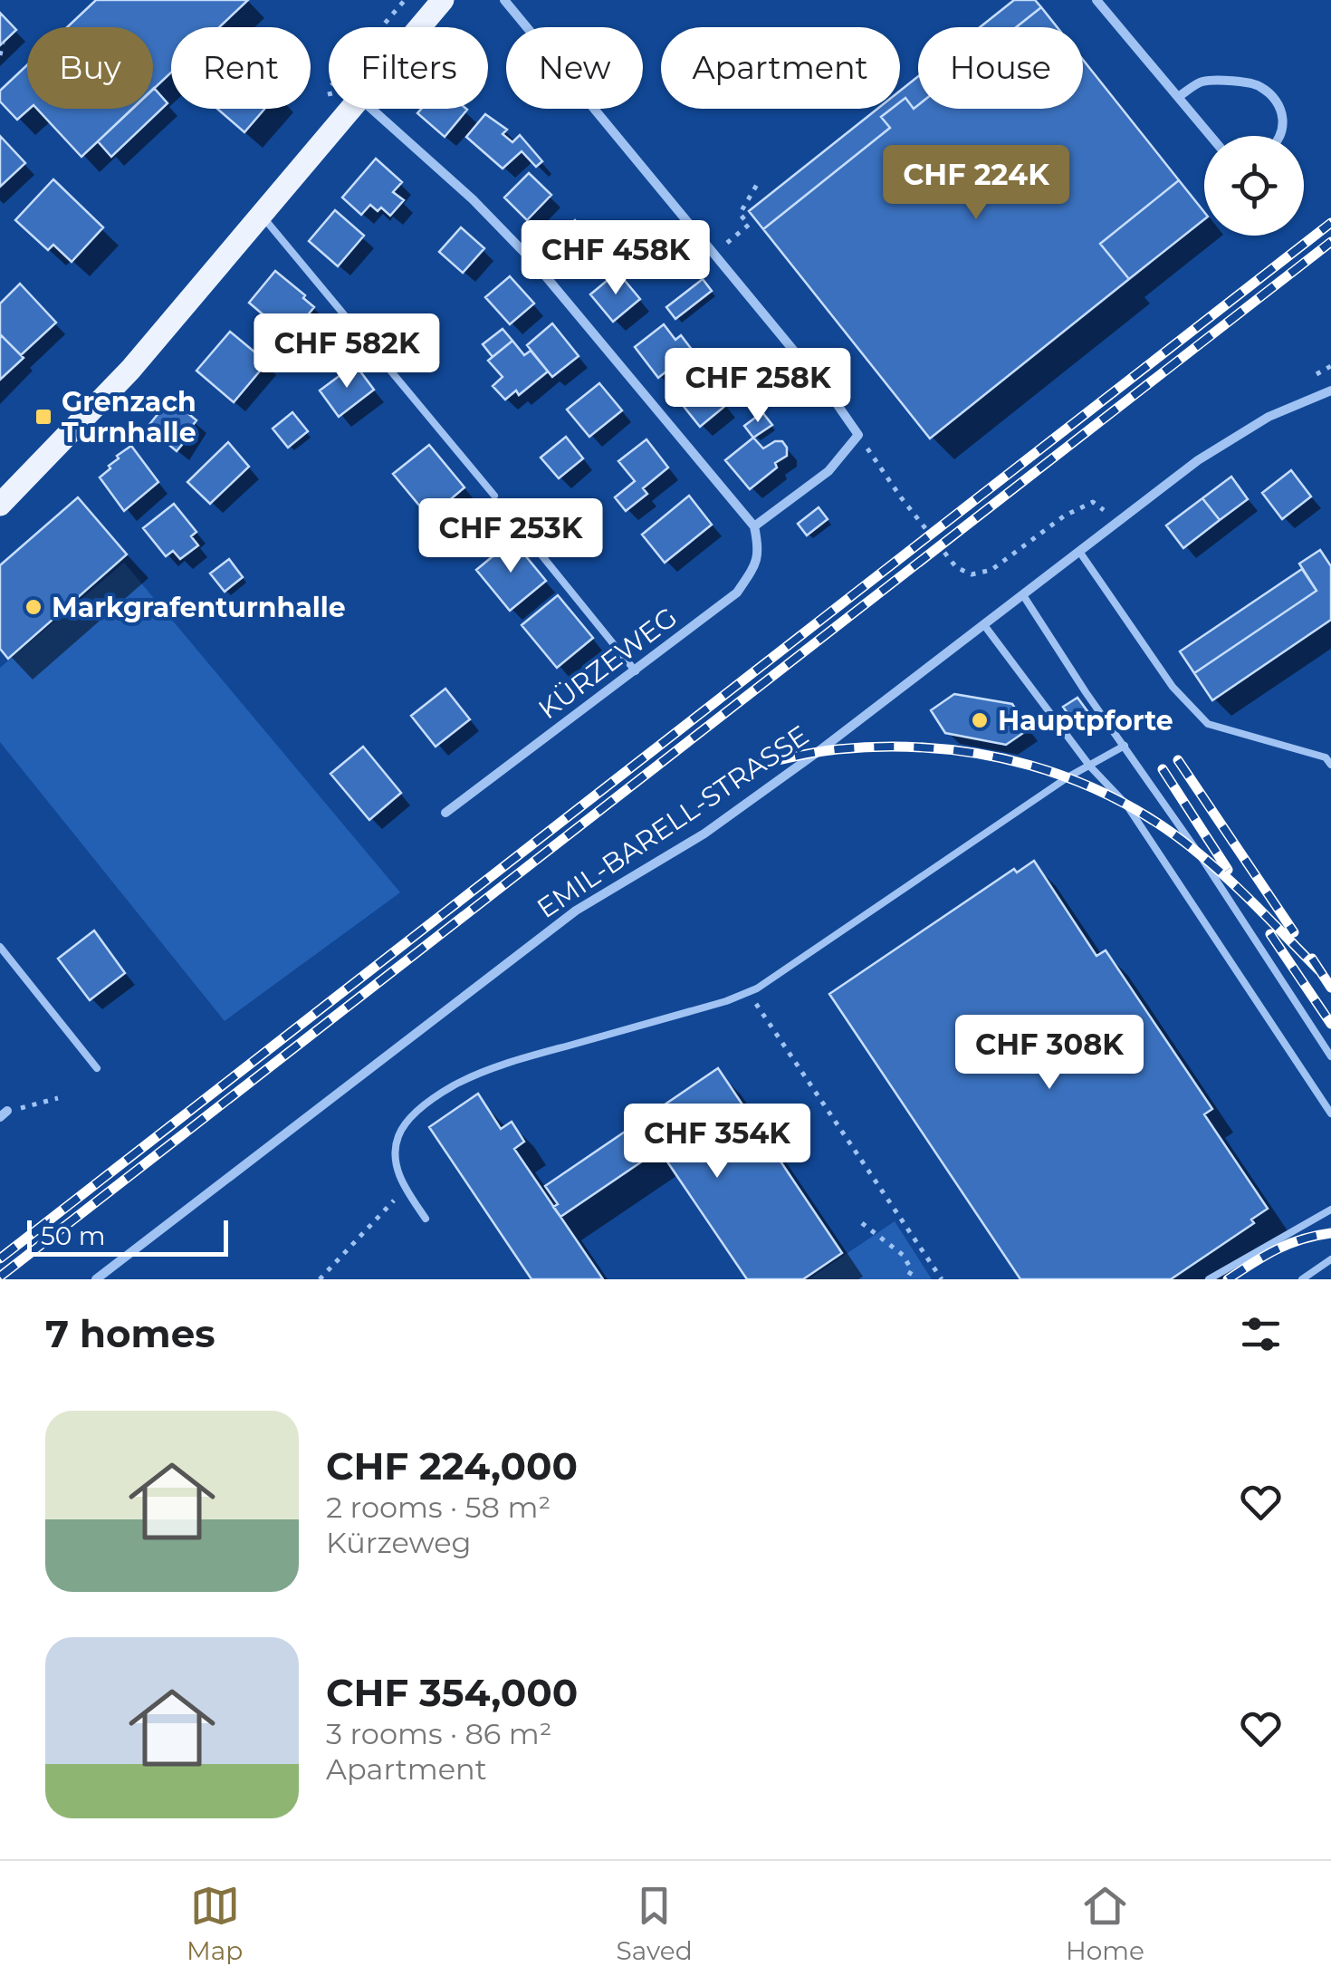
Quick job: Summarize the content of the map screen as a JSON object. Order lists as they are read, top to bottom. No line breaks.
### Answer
{"streets":{"street":["KÜRZEWEG","EMIL-BARELL-STRASSE"]},"places":{"transit":["Grenzach Turnhalle"],"other":["Markgrafenturnhalle","Hauptpforte"]},"scale_bar":"50 m","page":{"chip":["Buy","Rent","Filters","New","Apartment","House"],"price":["CHF 224K","CHF 458K","CHF 582K","CHF 258K","CHF 253K","CHF 308K","CHF 354K"],"scale":"50 m","heading":"7 homes","list":[{"name":"CHF 224,000","note":"2 rooms · 58 m² · Kürzeweg"},{"name":"CHF 354,000","note":"3 rooms · 86 m² · Apartment"}],"tabs":["Map","Saved","Home"]}}
